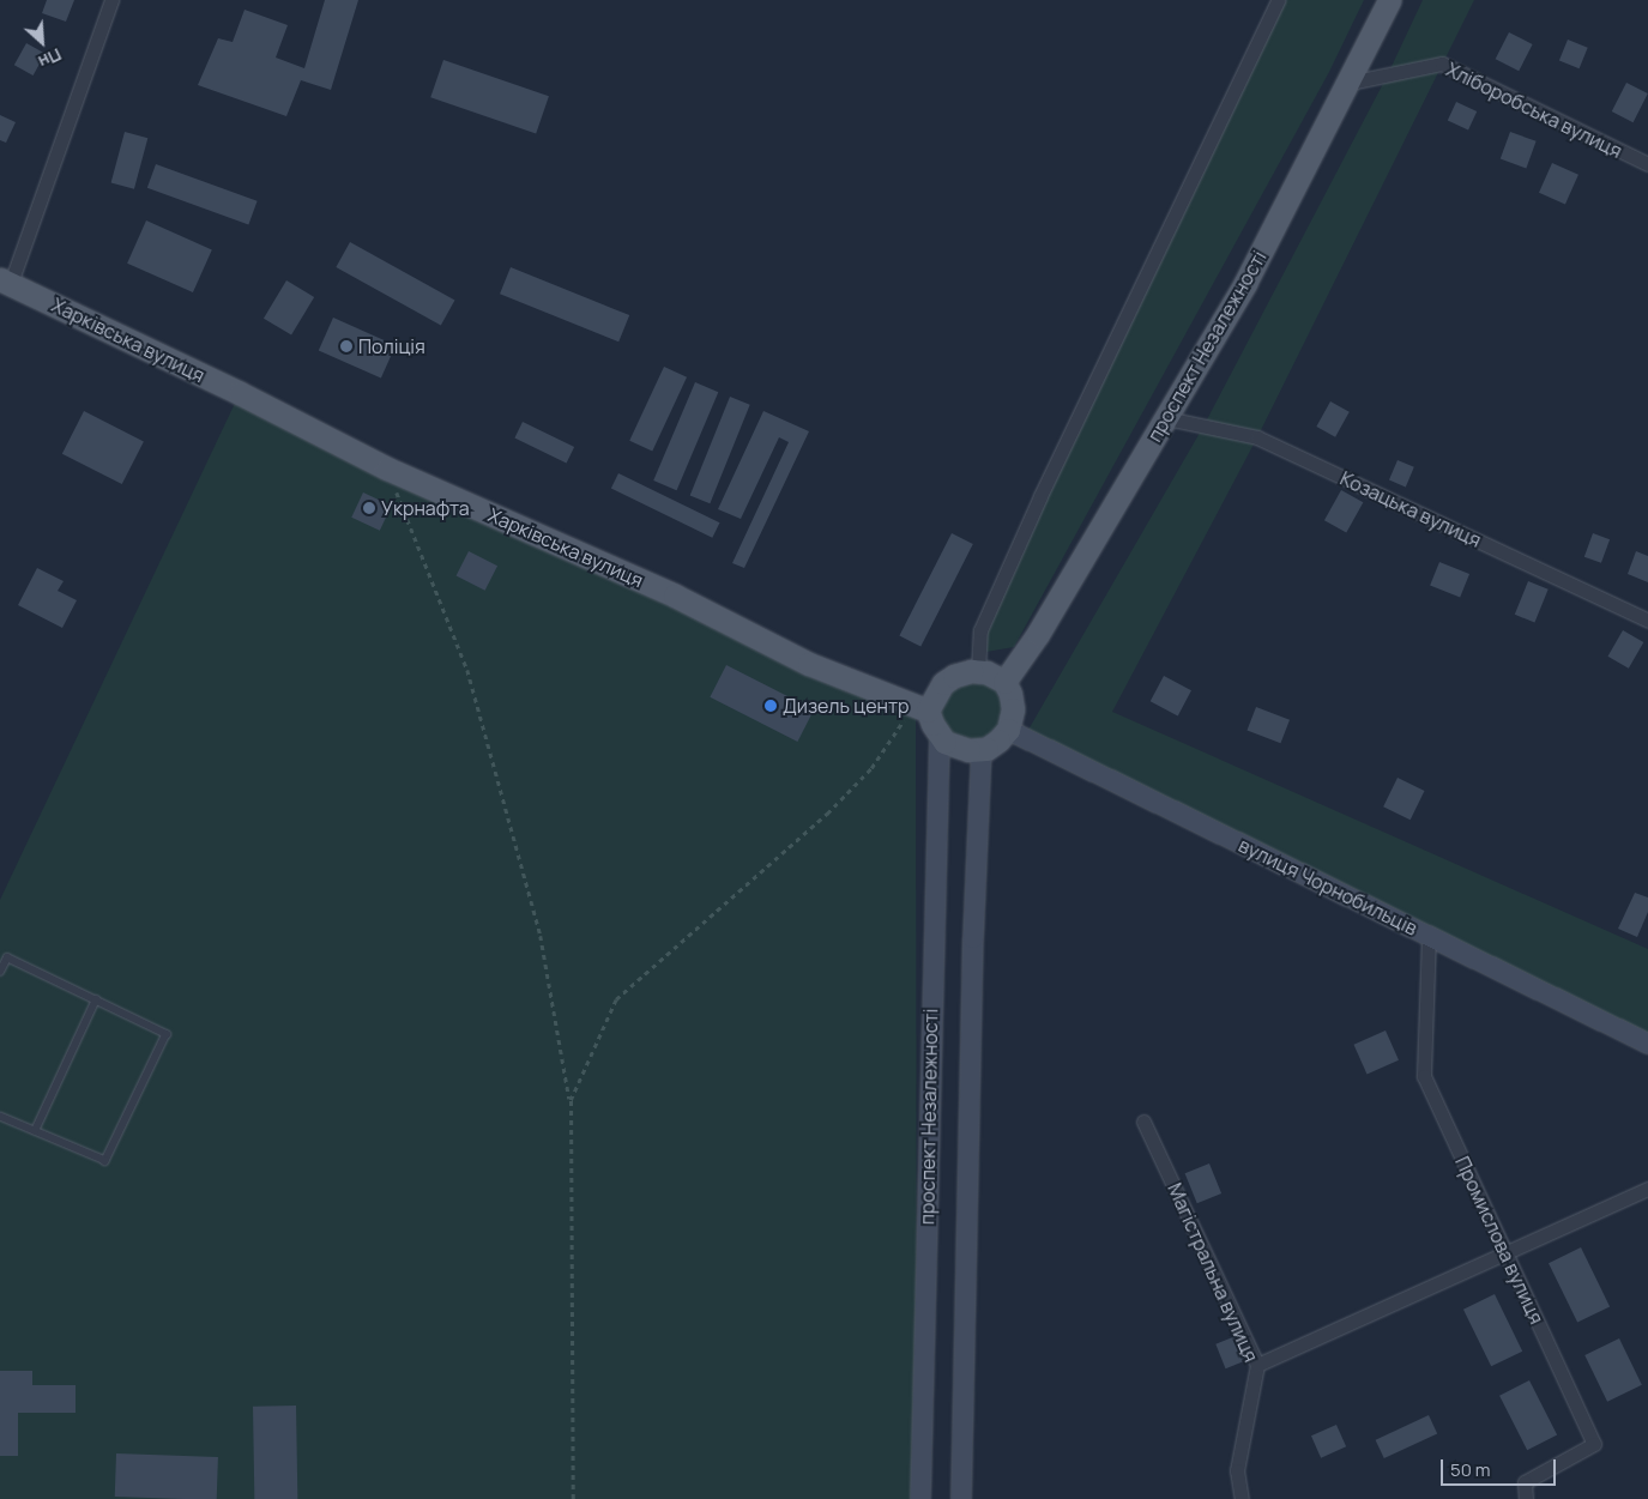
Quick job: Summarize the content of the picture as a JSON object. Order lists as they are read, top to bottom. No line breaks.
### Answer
{"streets":{"main road":["Харківська вулиця","проспект Незалежності"],"street":["Хліборобська вулиця","Козацька вулиця","вулиця Чорнобильців","Промислова вулиця","Магістральна вулиця"]},"crossings":[["Хліборобська вулиця","проспект Незалежності"],["Харківська вулиця","проспект Незалежності"],["Харківська вулиця","вулиця Чорнобильців"],["проспект Незалежності","Козацька вулиця"],["проспект Незалежності","вулиця Чорнобильців"],["вулиця Чорнобильців","Промислова вулиця"]],"places":["Поліція","Укрнафта","Дизель центр"],"scale_bar":"50 m","north":"bottom right"}
